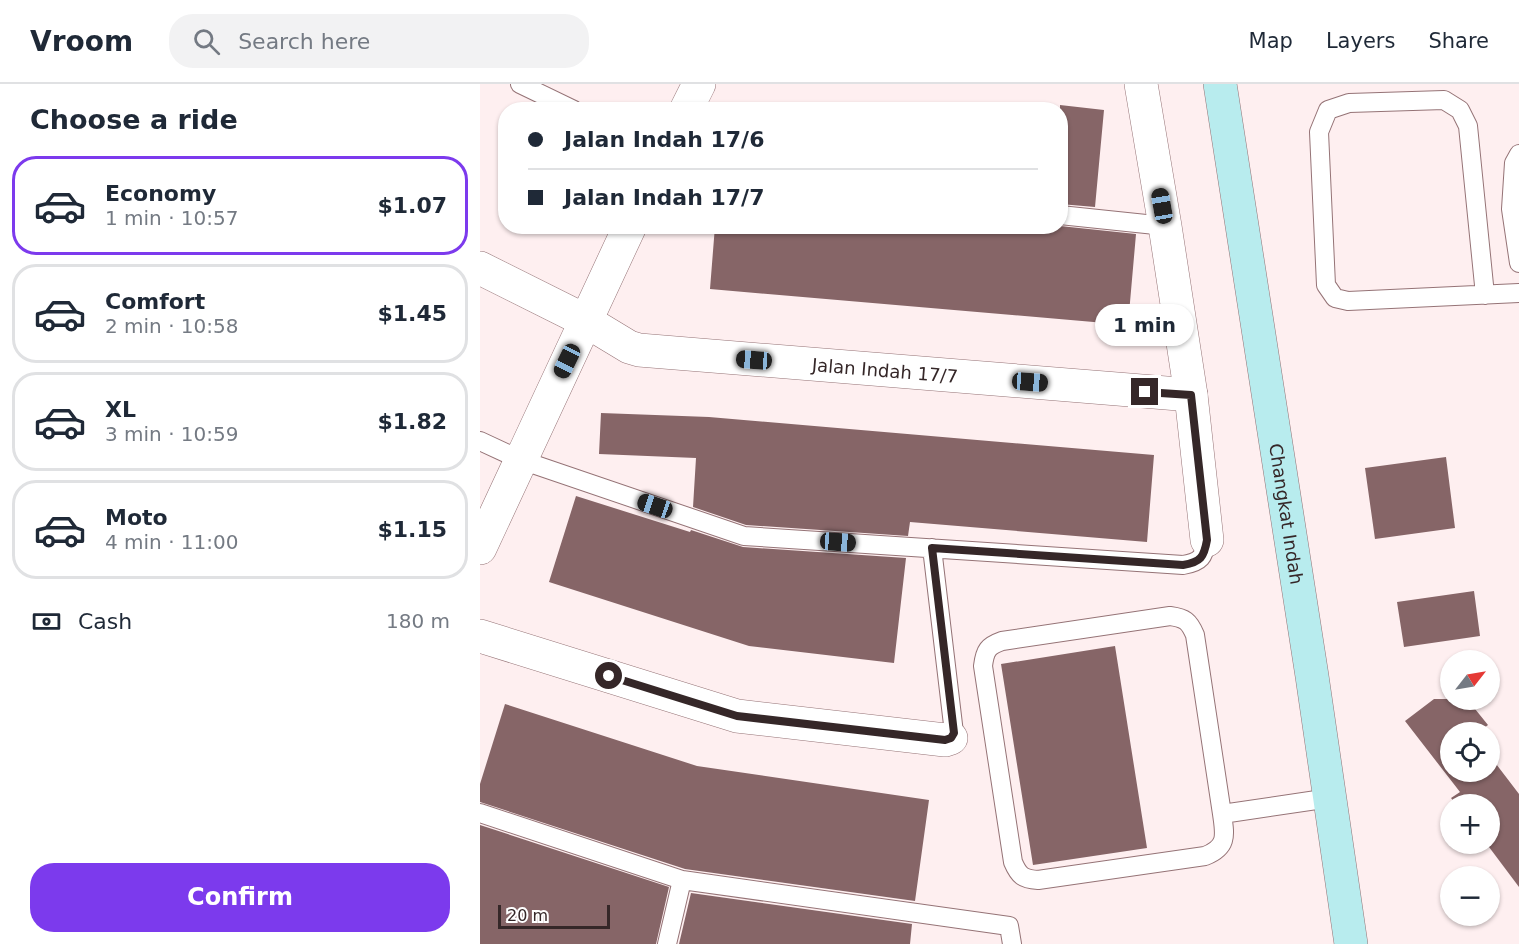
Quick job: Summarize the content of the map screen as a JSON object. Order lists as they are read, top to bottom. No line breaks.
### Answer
{"streets":{"street":["Jalan Indah 17/7","Changkat Indah"]},"scale_bar":"20 m","north":"top right","page":{"header":"Vroom","search":"Search here","nav":["Map","Layers","Share"],"heading":"Choose a ride","banner":["Jalan Indah 17/6","Jalan Indah 17/7"],"list":[{"name":"Economy","note":"1 min · 10:57","value":"$1.07"},{"name":"Comfort","note":"2 min · 10:58","value":"$1.45"},{"name":"XL","note":"3 min · 10:59","value":"$1.82"},{"name":"Moto","note":"4 min · 11:00","value":"$1.15"}],"bubble":"1 min","pay":["Cash","180 m"],"map_buttons":["+","−"],"buttons":"Confirm","scale":"20 m"}}
